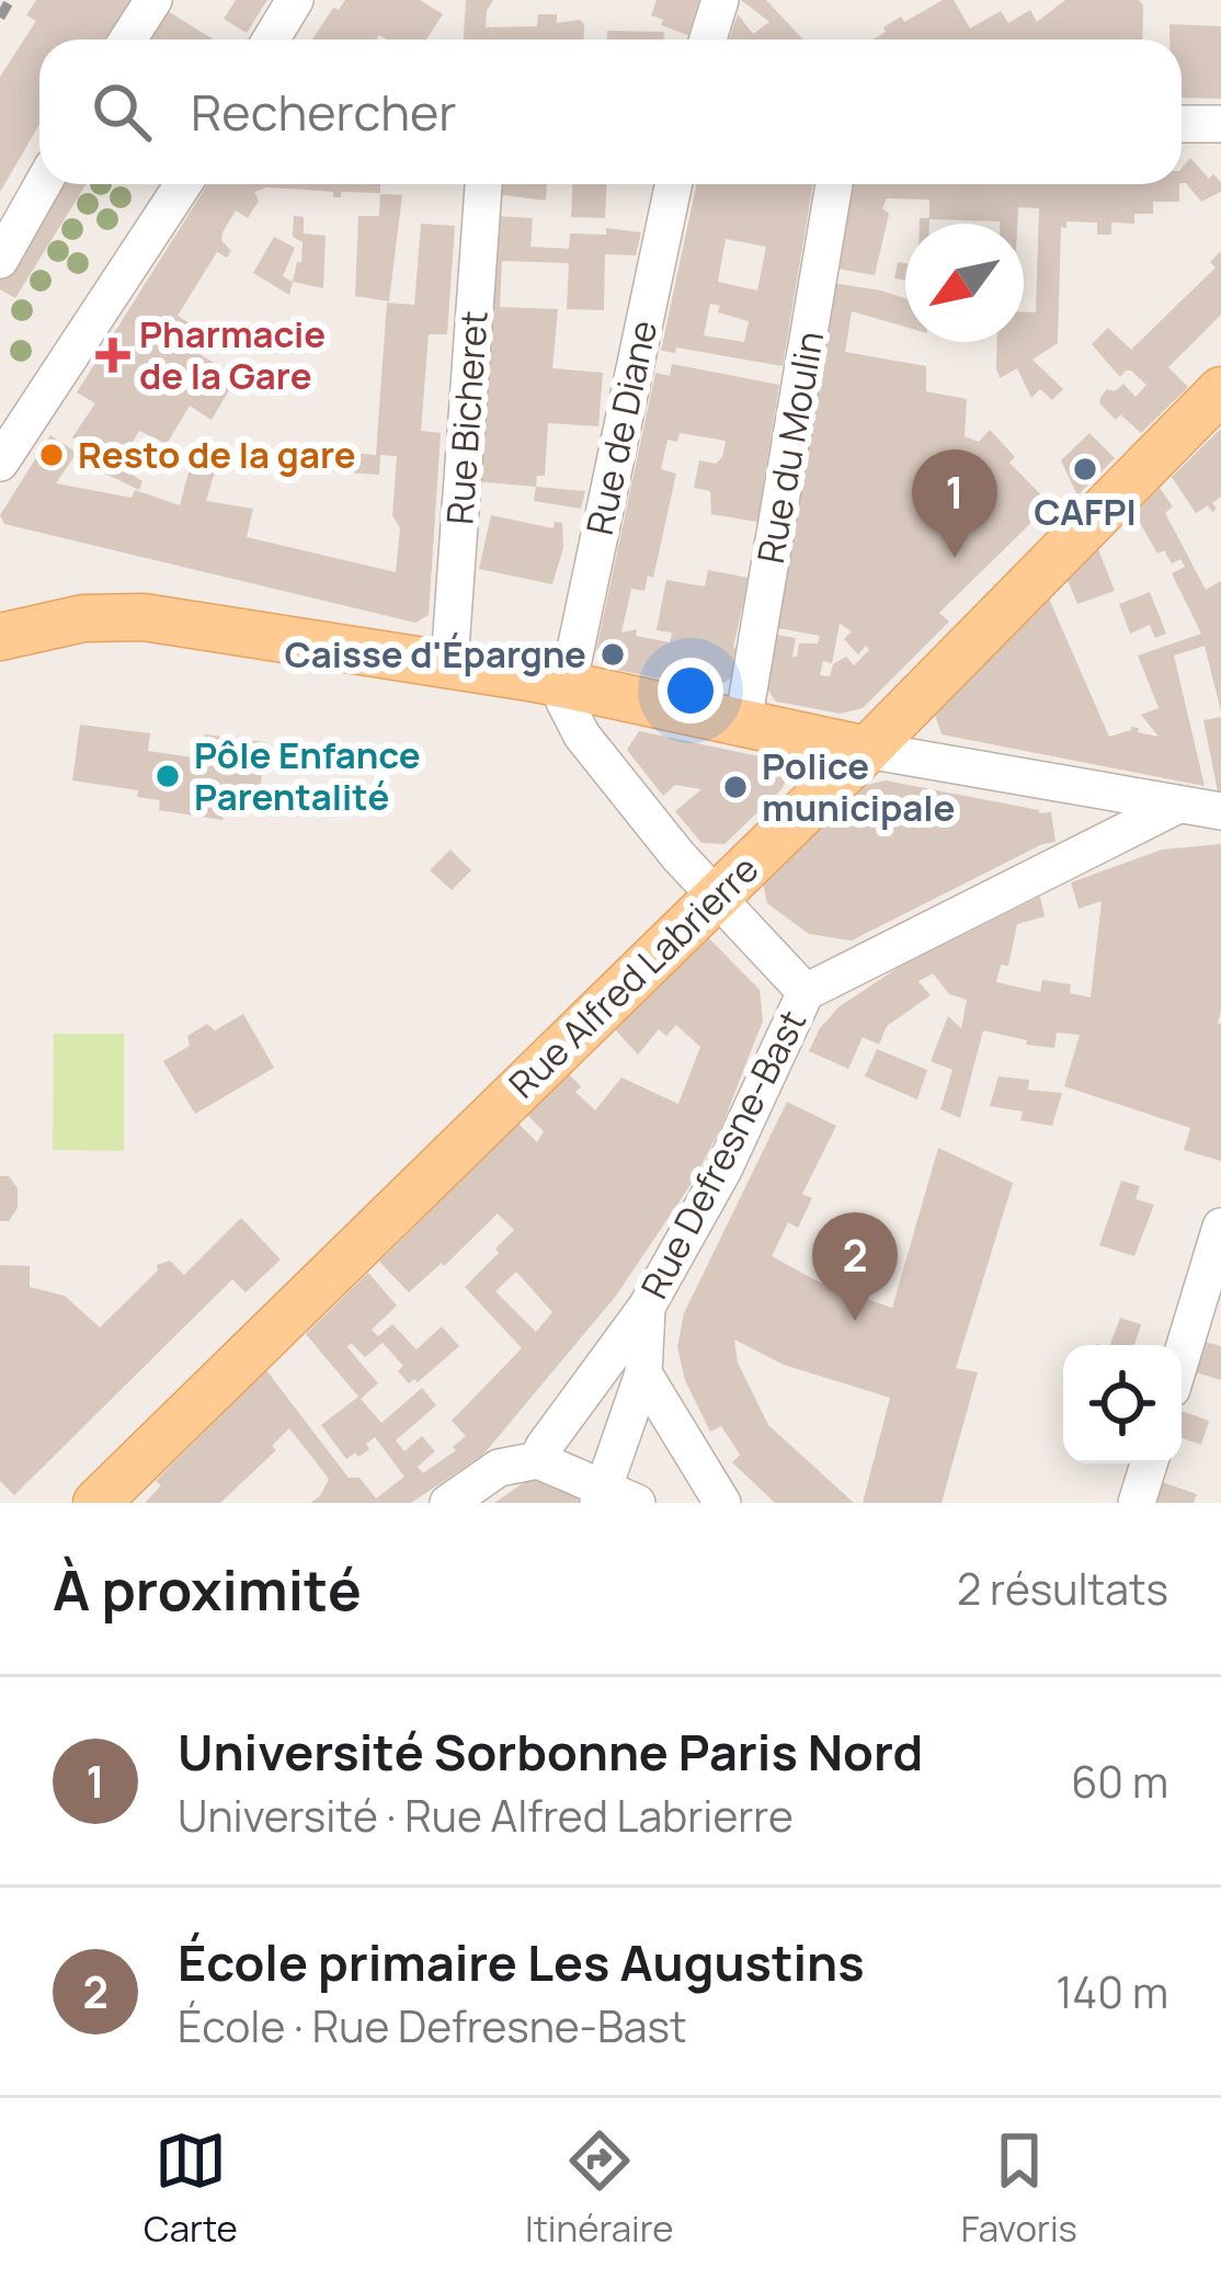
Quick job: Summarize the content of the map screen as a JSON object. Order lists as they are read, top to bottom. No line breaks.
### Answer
{"streets":{"main road":["Rue Alfred Labrierre"],"street":["Rue Bicheret","Rue de Diane","Rue du Moulin","Rue Defresne-Bast"]},"places":{"health":["Pharmacie de la Gare"],"other":["Resto de la gare","CAFPI","Caisse d'Épargne","Pôle Enfance Parentalité","Police municipale"]},"north":"bottom left","page":{"search":"Rechercher","pins":["1","2"],"heading":["À proximité","2 résultats"],"list":[{"mark":"1","name":"Université Sorbonne Paris Nord","note":"Université · Rue Alfred Labrierre","value":"60 m"},{"mark":"2","name":"École primaire Les Augustins","note":"École · Rue Defresne-Bast","value":"140 m"}],"nav":["Carte","Itinéraire","Favoris"]}}
